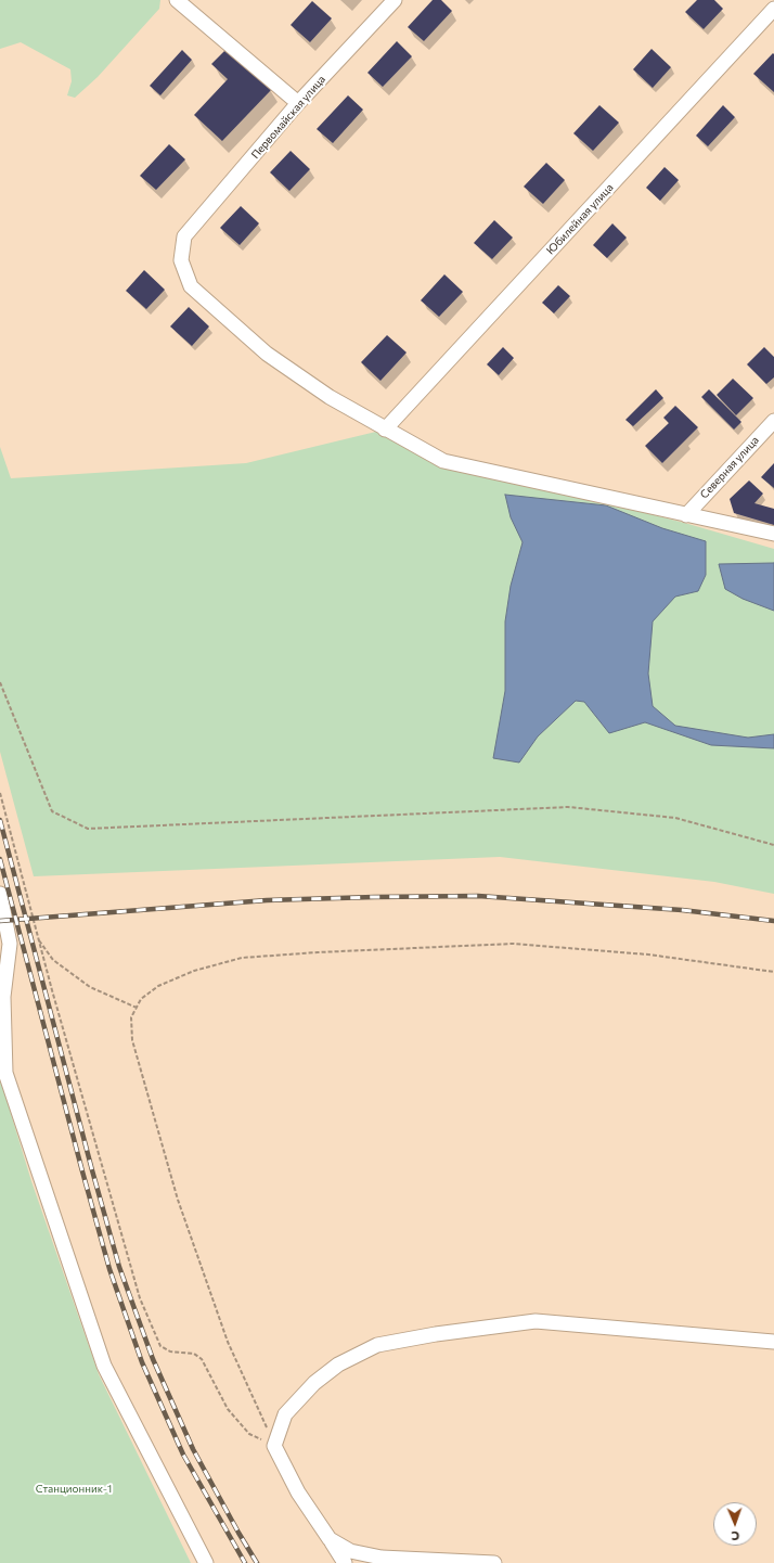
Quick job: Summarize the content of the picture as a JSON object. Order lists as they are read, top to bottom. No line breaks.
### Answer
{"streets":{"street":["Первомайская улица","Юбилейная улица","Северная улица"]},"crossings":[["Первомайская улица","Юбилейная улица"]],"parks":["Станционник-1"],"north":"bottom"}
